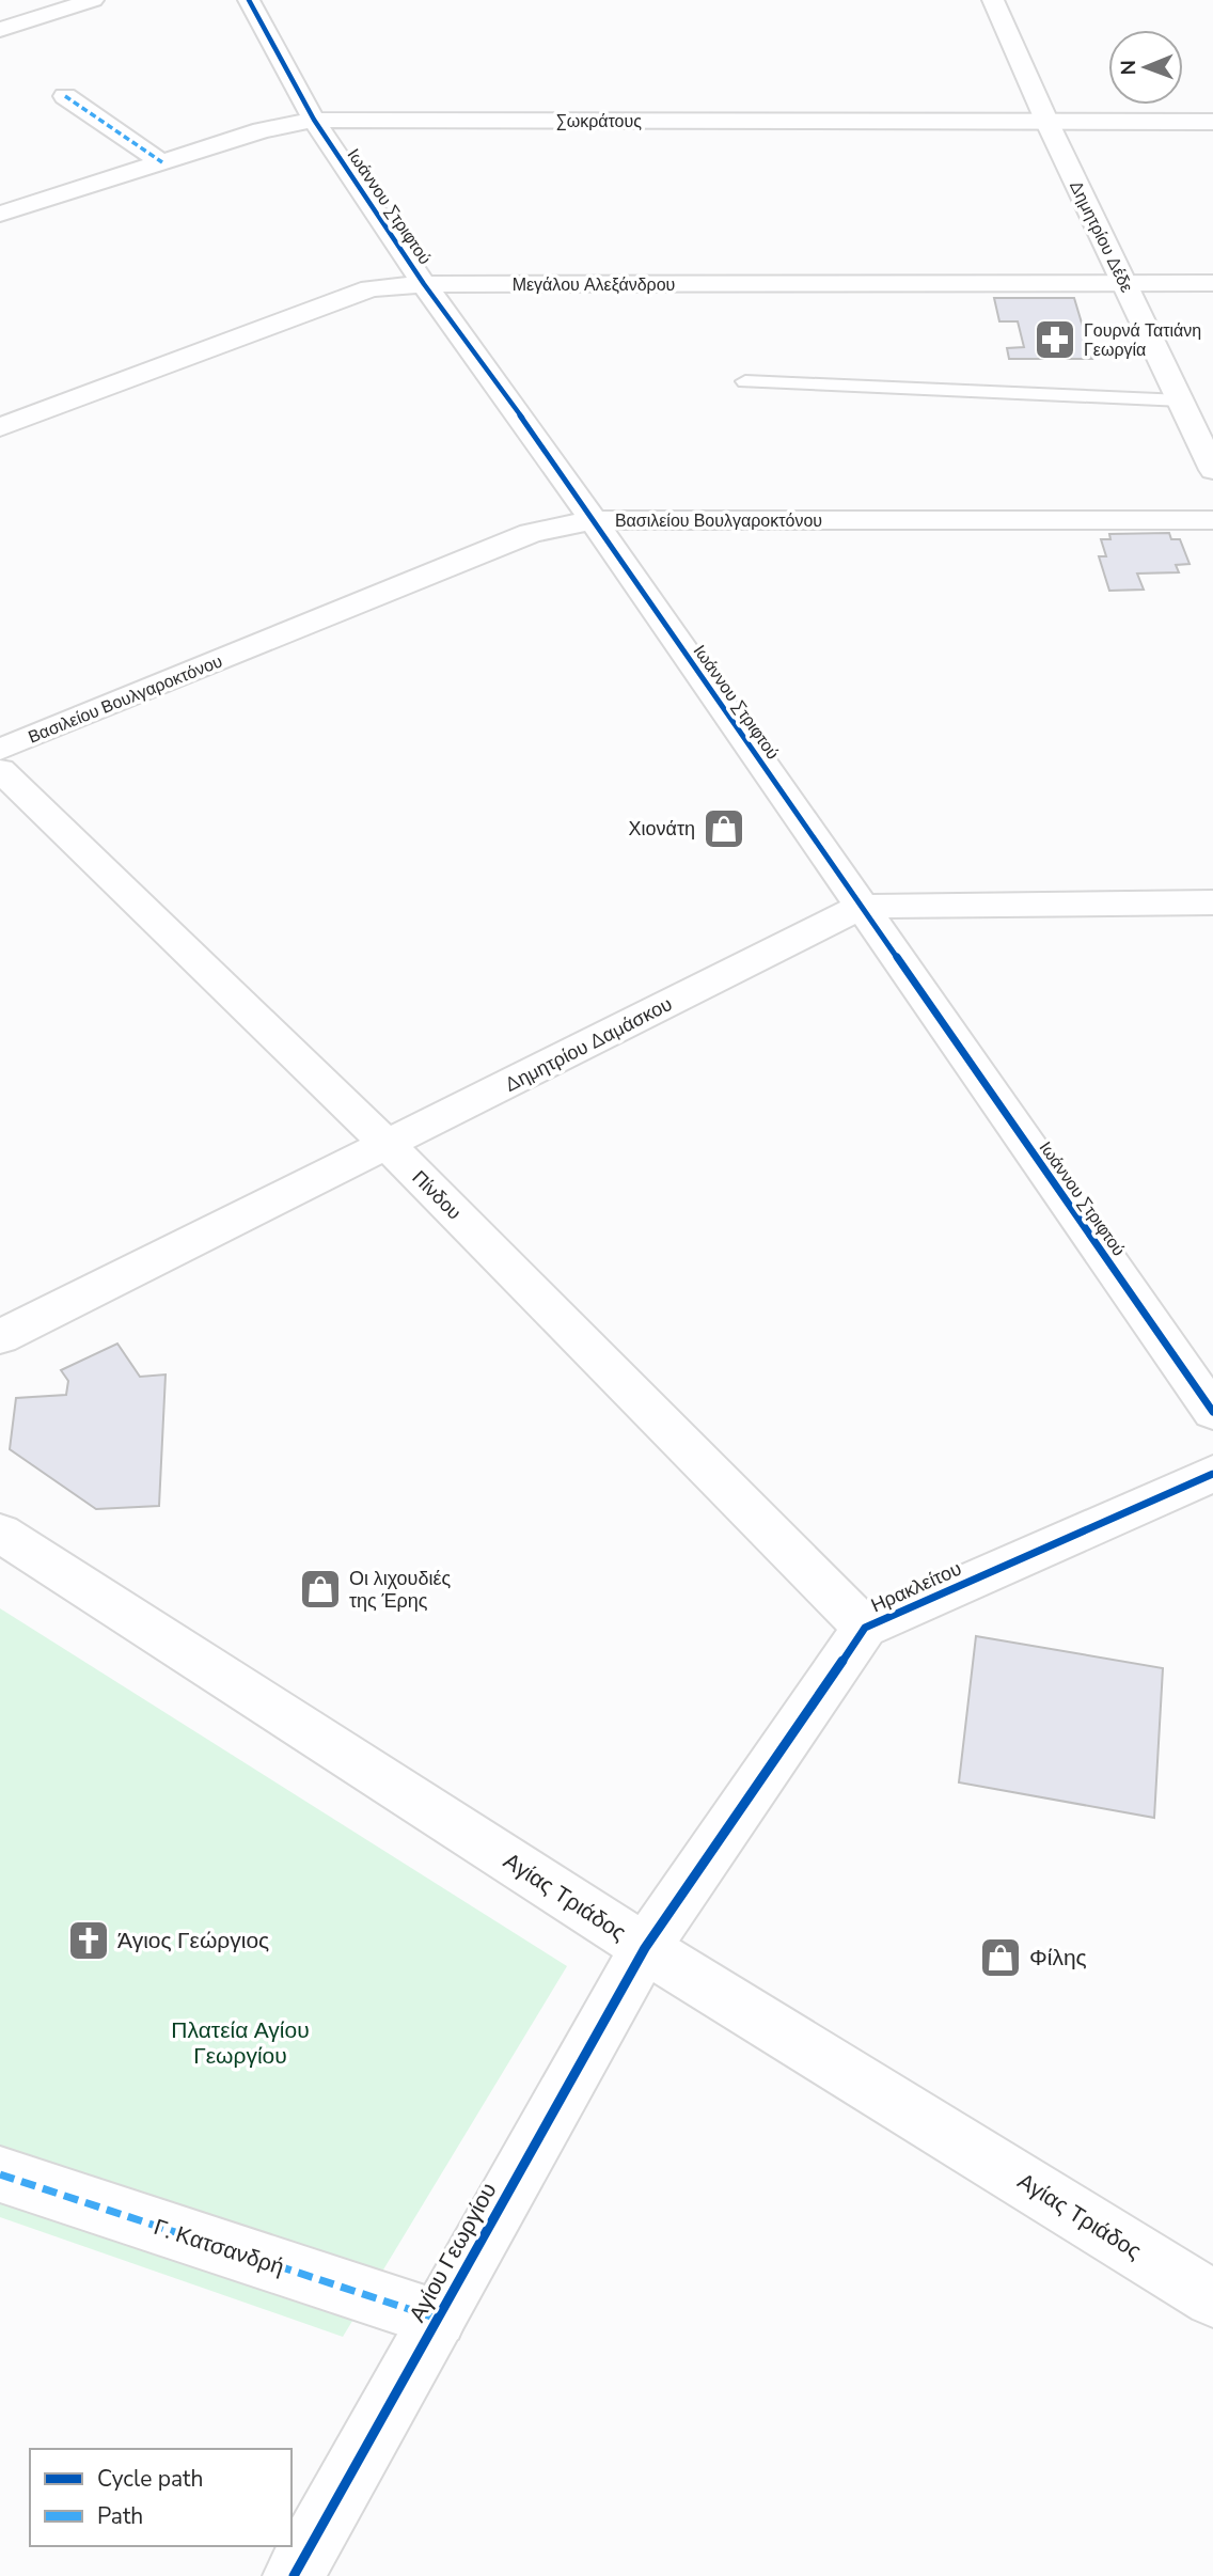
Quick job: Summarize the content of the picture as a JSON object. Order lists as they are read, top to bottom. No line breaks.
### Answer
{"streets":{"street":["Σωκράτους","Ιωάννου Στριφτού","Δημητρίου Δέδε","Μεγάλου Αλεξάνδρου","Βασιλείου Βουλγαροκτόνου","Δημητρίου Δαμάσκου","Πίνδου","Ηρακλείτου","Αγίας Τριάδος","Γ. Κατσανδρή","Αγίου Γεωργίου"]},"crossings":[["Σωκράτους","Ιωάννου Στριφτού"],["Σωκράτους","Δημητρίου Δέδε"],["Ιωάννου Στριφτού","Μεγάλου Αλεξάνδρου"],["Ιωάννου Στριφτού","Βασιλείου Βουλγαροκτόνου"],["Ιωάννου Στριφτού","Δημητρίου Δαμάσκου"],["Δημητρίου Δέδε","Μεγάλου Αλεξάνδρου"],["Δημητρίου Δαμάσκου","Πίνδου"],["Πίνδου","Ηρακλείτου"],["Ηρακλείτου","Αγίας Τριάδος"],["Ηρακλείτου","Αγίου Γεωργίου"],["Αγίας Τριάδος","Αγίου Γεωργίου"],["Γ. Κατσανδρή","Αγίου Γεωργίου"]],"parks":["Πλατεία Αγίου Γεωργίου"],"places":{"pharmacy":["Γουρνά Τατιάνη Γεωργία"],"shop":["Χιονάτη","Οι λιχουδιές της Έρης","Φίλης"],"church":["Άγιος Γεώργιος"]},"legend":["Cycle path","Path"],"north":"left"}
